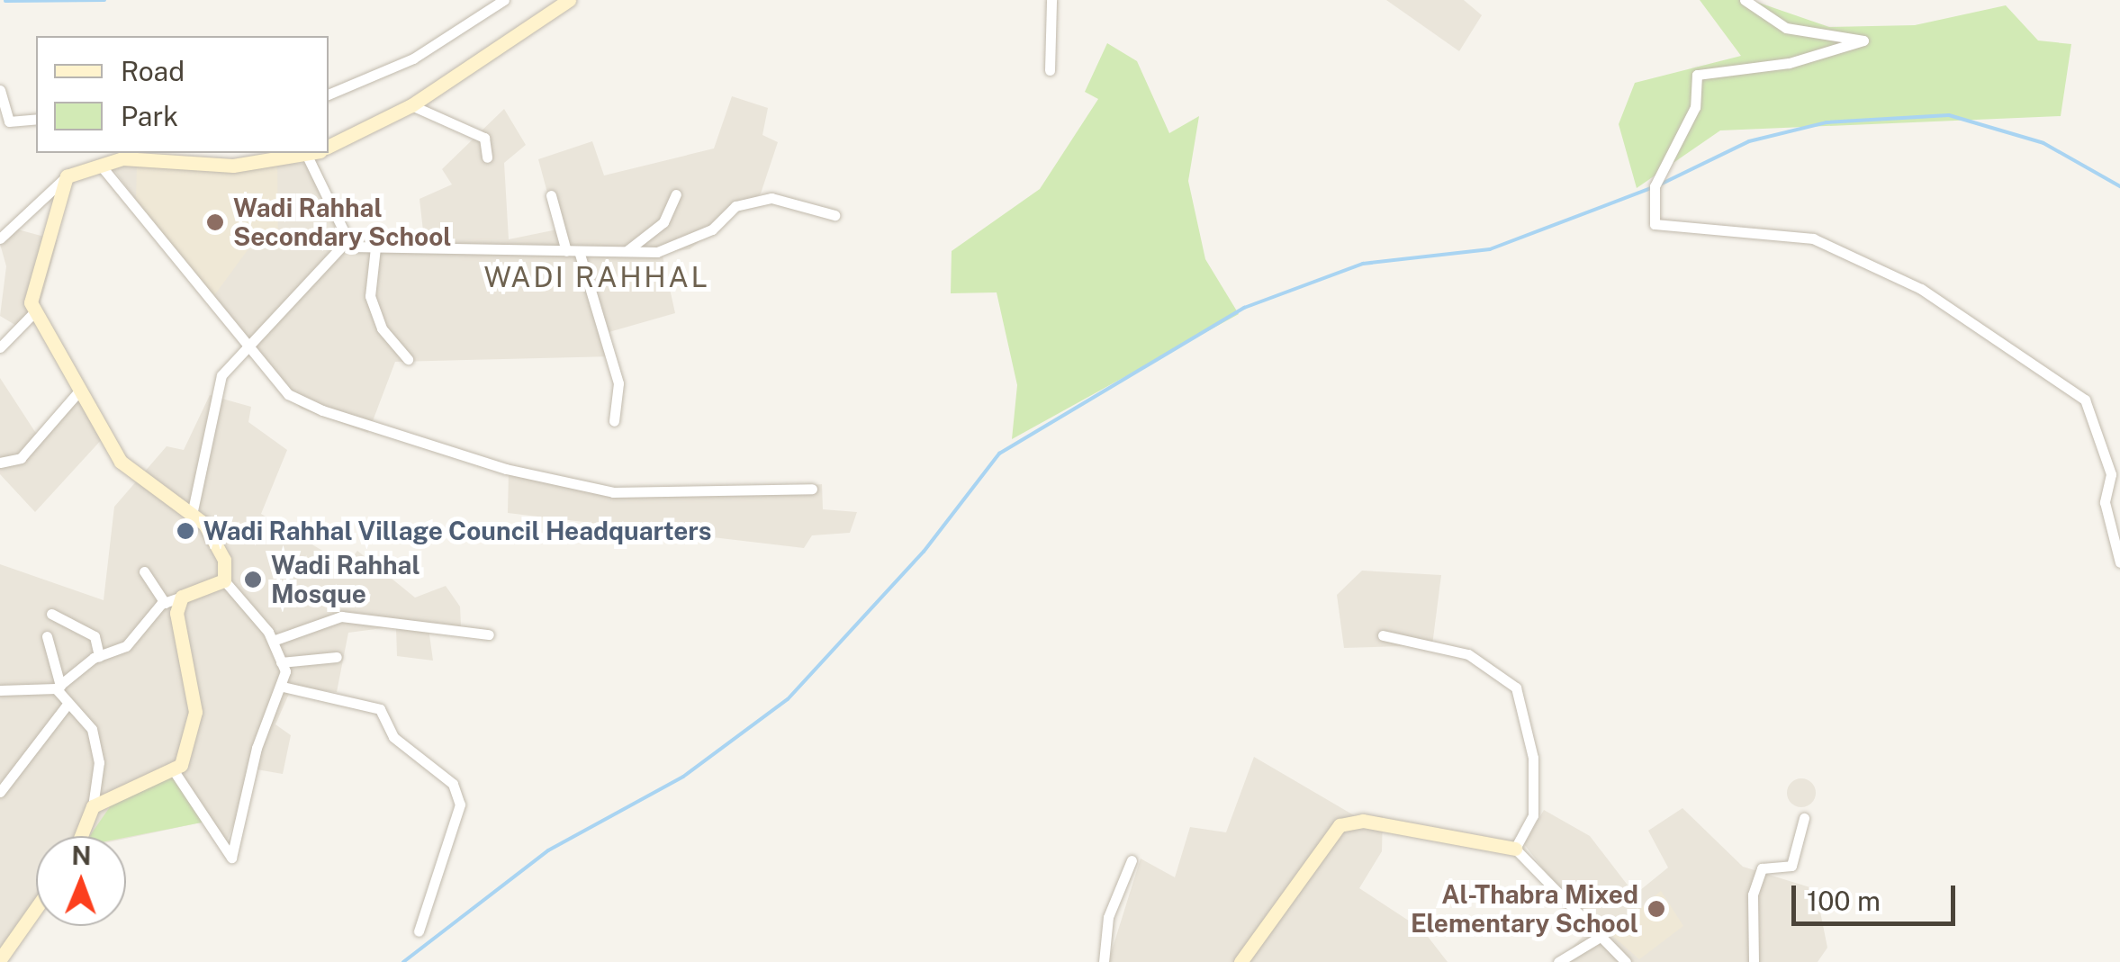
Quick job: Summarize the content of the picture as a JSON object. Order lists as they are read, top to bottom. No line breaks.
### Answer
{"districts":["WADI RAHHAL"],"places":["Wadi Rahhal Secondary School","Wadi Rahhal Village Council Headquarters","Wadi Rahhal Mosque","Al-Thabra Mixed Elementary School"],"legend":["Road","Park"],"scale_bar":"100 m","north":"top"}
